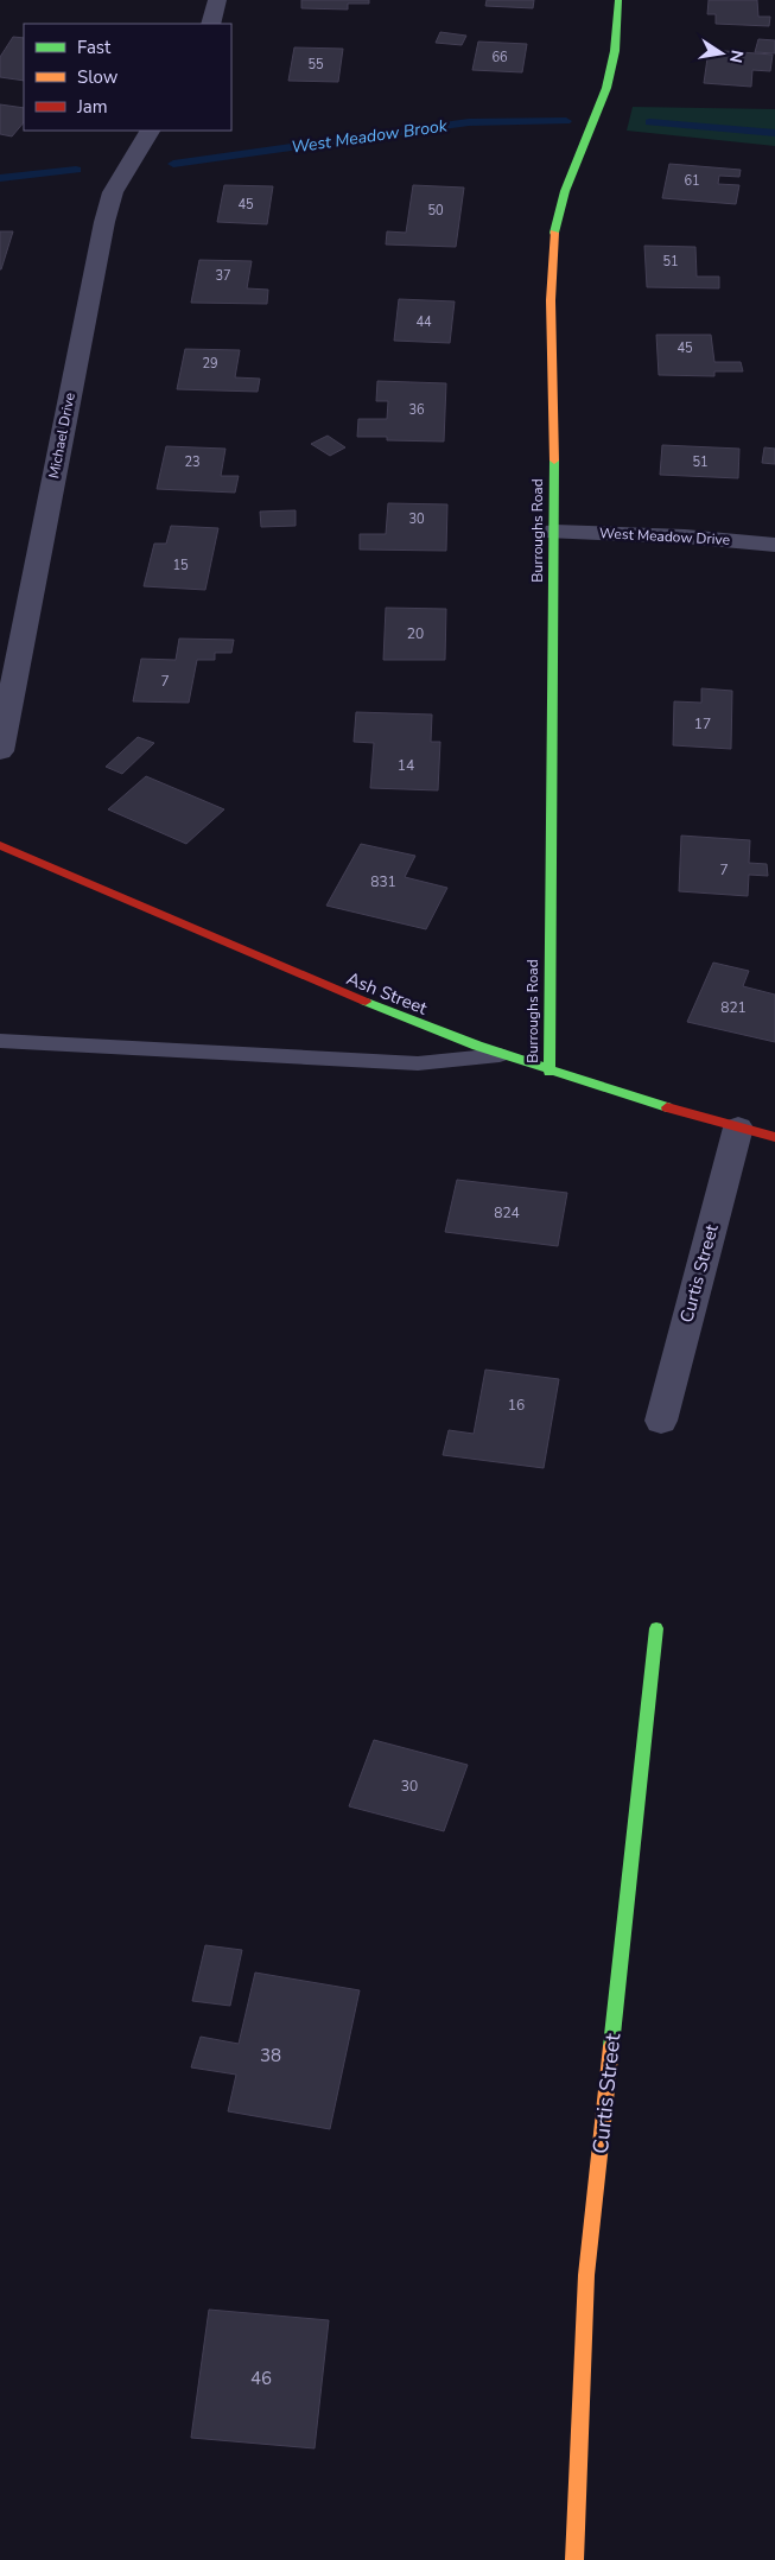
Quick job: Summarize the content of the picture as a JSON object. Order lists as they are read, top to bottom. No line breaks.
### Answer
{"streets":{"street":["Michael Drive","Burroughs Road","West Meadow Drive","Ash Street","Curtis Street"]},"crossings":[["Burroughs Road","West Meadow Drive"],["Burroughs Road","Ash Street"],["Ash Street","Curtis Street"]],"water":["West Meadow Brook"],"house_numbers":["66","55","61","45","50","51","37","44","45","29","36","23","51","30","15","20","7","17","14","7","831","821","824","16","30","38","46"],"legend":["Fast","Slow","Jam"],"north":"right"}
